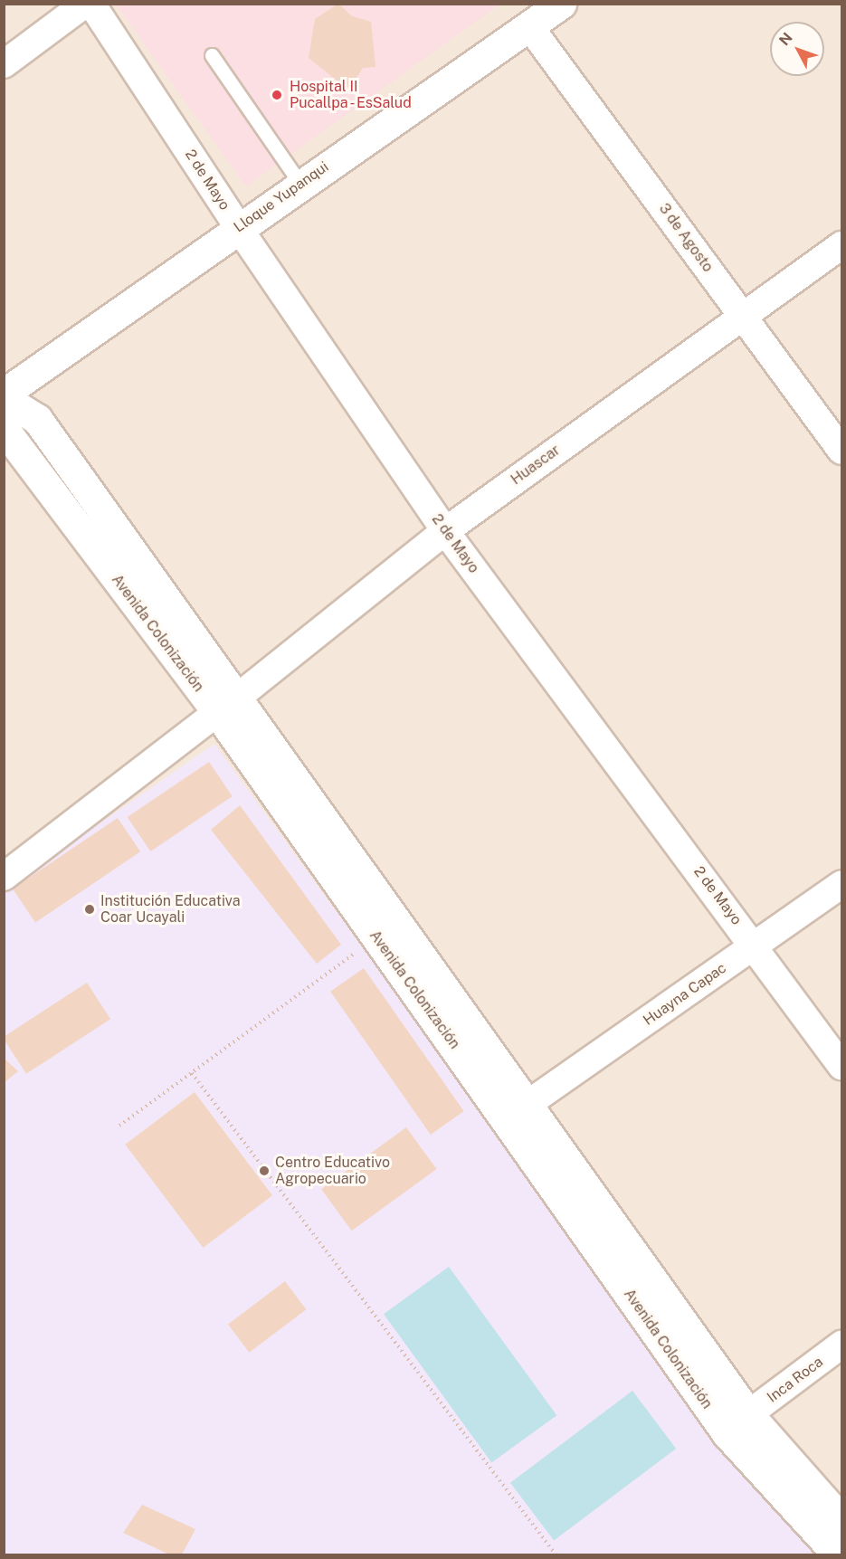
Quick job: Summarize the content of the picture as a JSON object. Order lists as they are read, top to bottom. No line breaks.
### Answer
{"streets":{"street":["2 de Mayo","Lloque Yupanqui","3 de Agosto","Huascar","Avenida Colonización","Huayna Capac","Inca Roca"]},"crossings":[["2 de Mayo","Lloque Yupanqui"],["2 de Mayo","Huascar"],["2 de Mayo","Huayna Capac"],["Lloque Yupanqui","3 de Agosto"],["3 de Agosto","Huascar"],["Huascar","Avenida Colonización"],["Avenida Colonización","Huayna Capac"],["Avenida Colonización","Inca Roca"]],"places":["Hospital II Pucallpa - EsSalud","Institución Educativa Coar Ucayali","Centro Educativo Agropecuario"],"north":"top left"}
